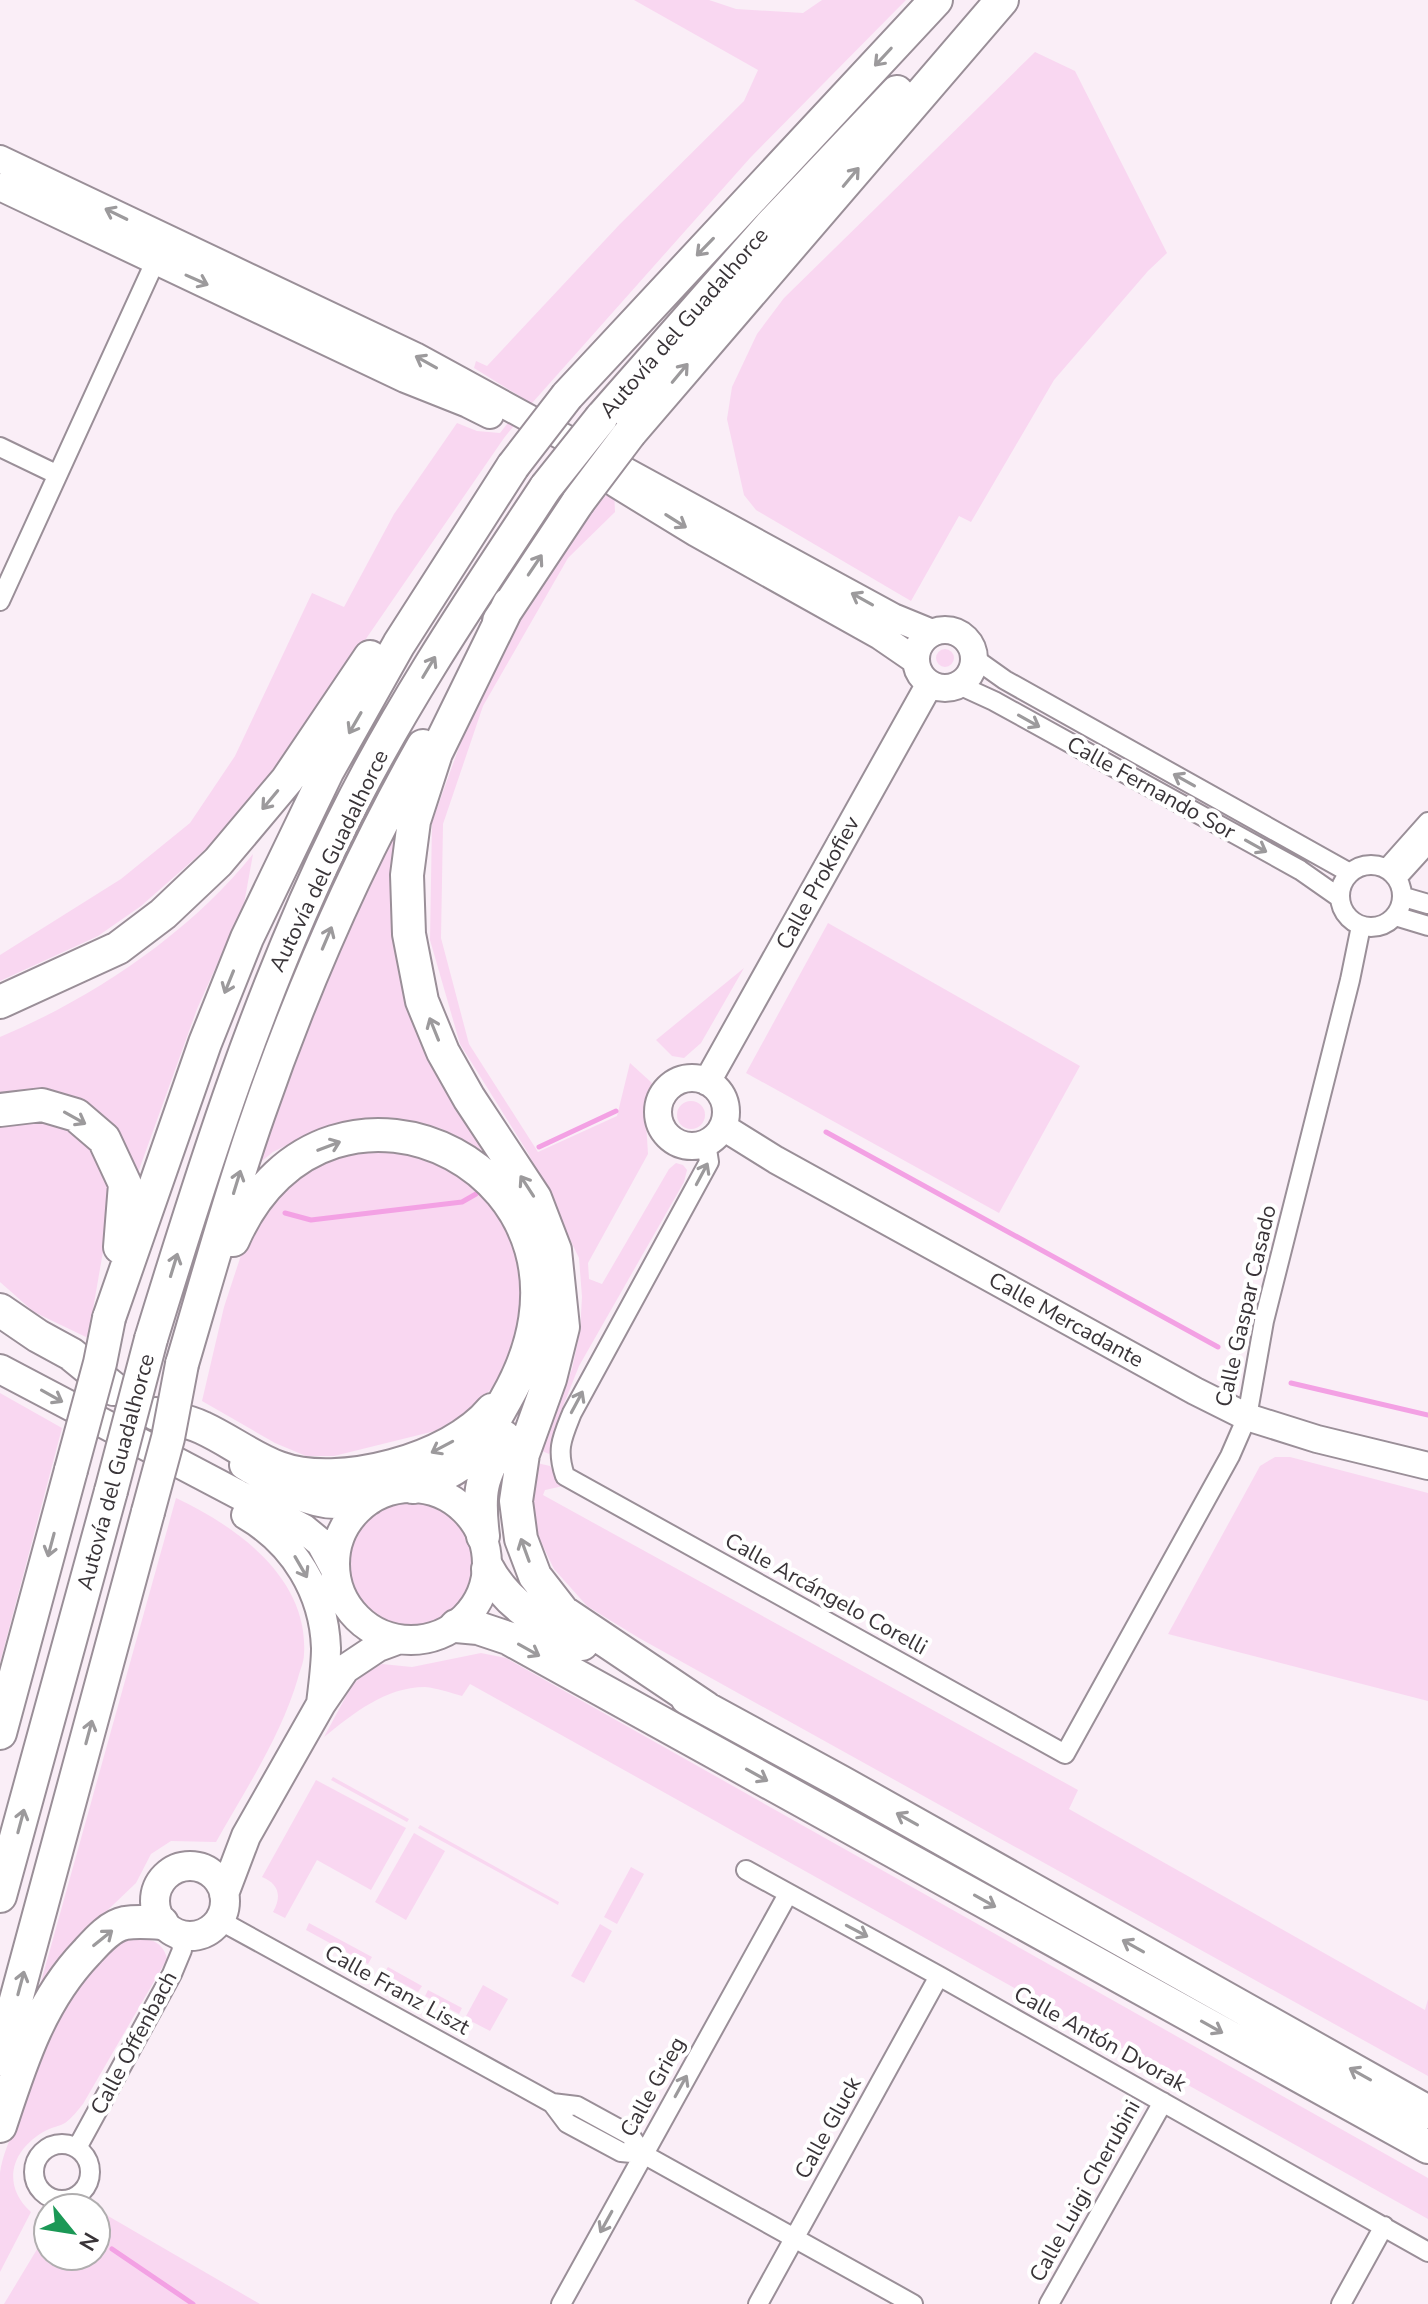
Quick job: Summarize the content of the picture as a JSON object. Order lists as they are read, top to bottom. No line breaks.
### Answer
{"streets":{"highway":["Autovía del Guadalhorce"],"street":["Calle Fernando Sor","Calle Prokofiev","Calle Gaspar Casado","Calle Mercadante","Calle Arcángelo Corelli","Calle Franz Liszt","Calle Antón Dvorak","Calle Offenbach","Calle Grieg","Calle Gluck","Calle Luigi Cherubini"]},"crossings":[["Calle Fernando Sor","Calle Prokofiev"],["Calle Fernando Sor","Calle Gaspar Casado"],["Calle Prokofiev","Calle Mercadante"],["Calle Prokofiev","Calle Arcángelo Corelli"],["Calle Gaspar Casado","Calle Mercadante"],["Calle Gaspar Casado","Calle Arcángelo Corelli"],["Calle Mercadante","Calle Arcángelo Corelli"],["Calle Franz Liszt","Calle Offenbach"],["Calle Franz Liszt","Calle Grieg"],["Calle Franz Liszt","Calle Gluck"],["Calle Antón Dvorak","Calle Grieg"],["Calle Antón Dvorak","Calle Gluck"],["Calle Antón Dvorak","Calle Luigi Cherubini"]],"north":"bottom right"}
